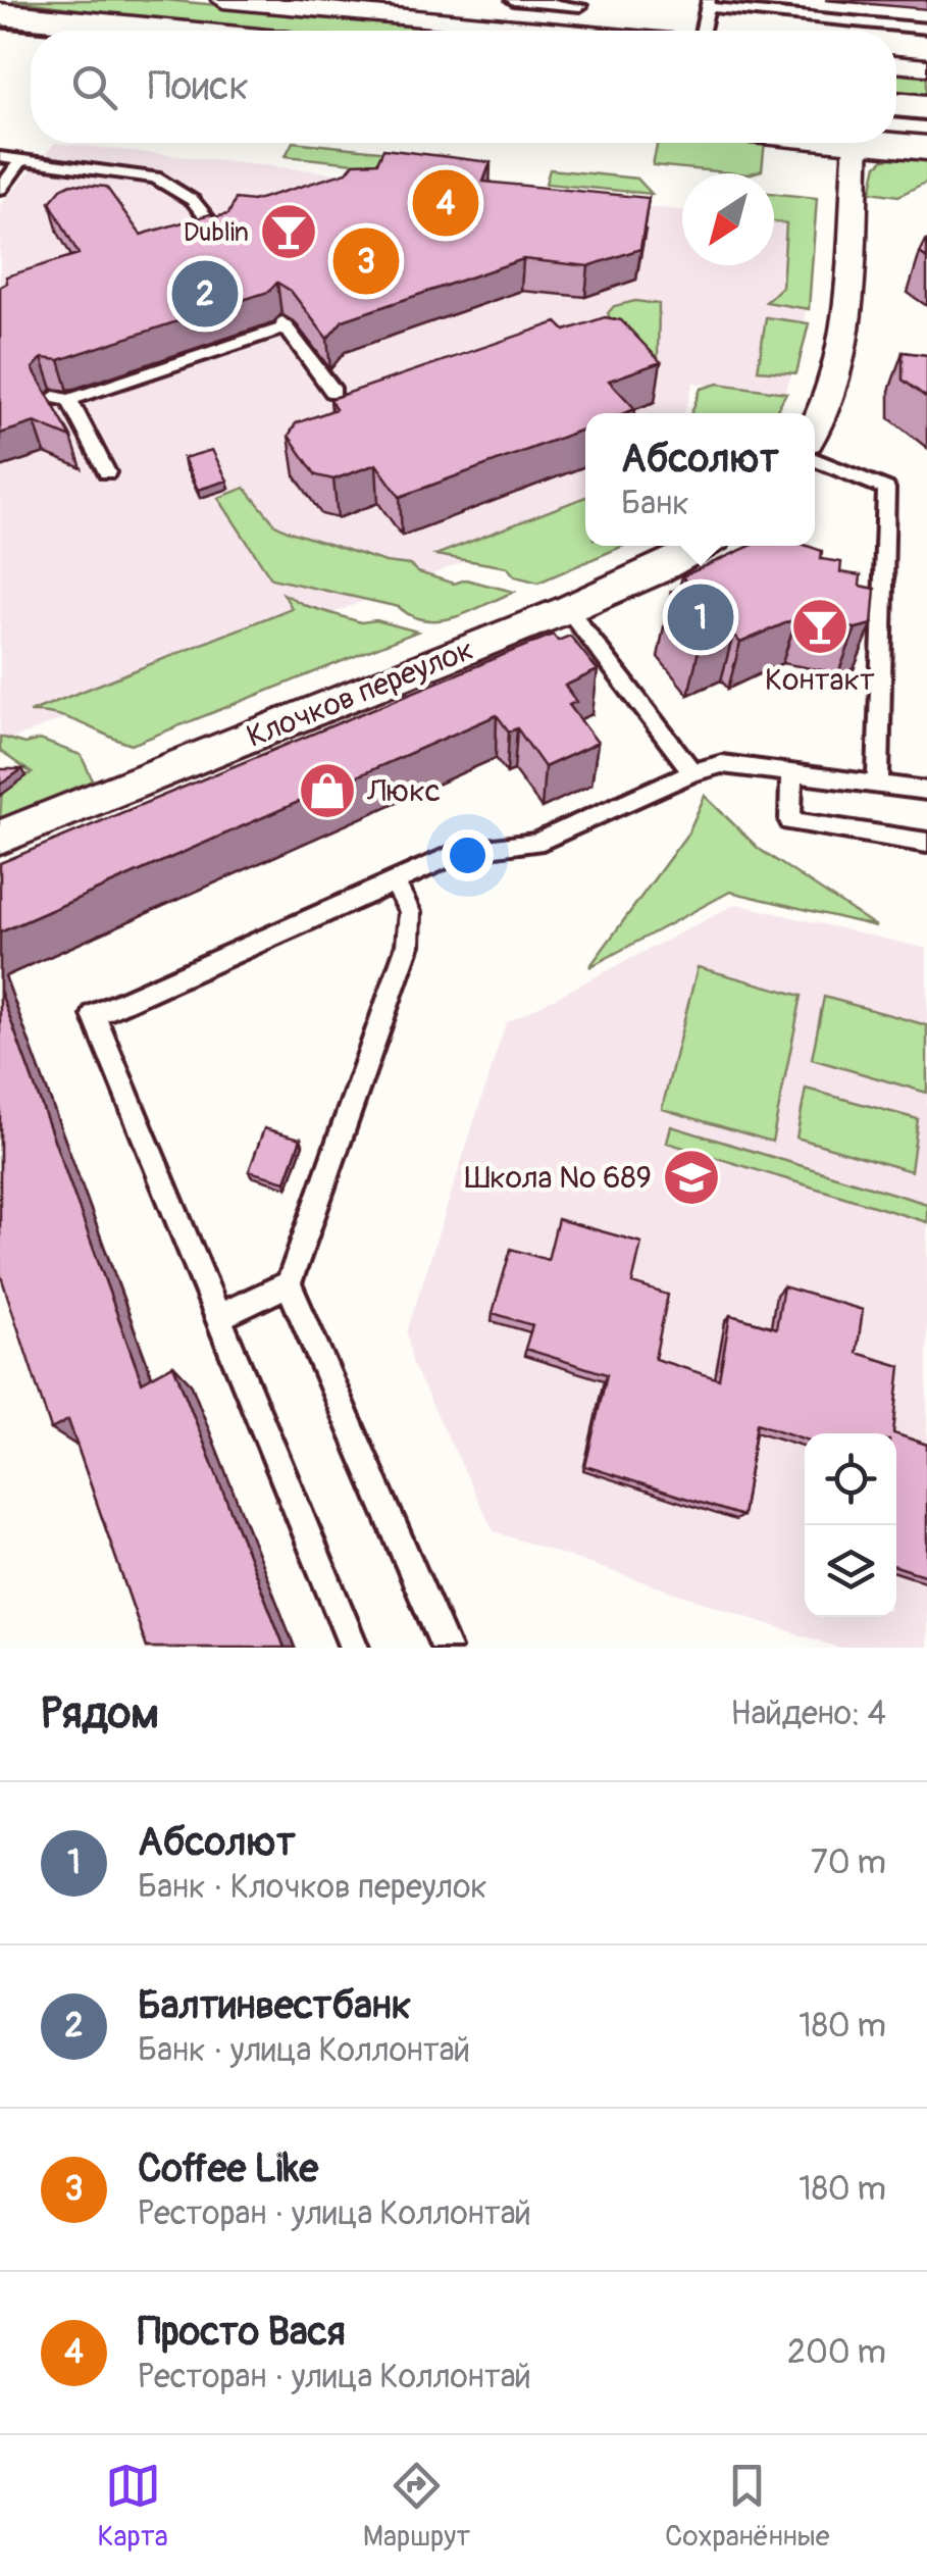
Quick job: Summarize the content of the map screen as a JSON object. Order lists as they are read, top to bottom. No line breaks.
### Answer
{"streets":{"street":["Клочков переулок"]},"places":{"bar":["Dublin","Контакт"],"shop":["Люкс"],"school or university":["Школа № 689"]},"north":"bottom left","page":{"search":"Поиск","pins":["4","3","2","1"],"popup":["Абсолют","Банк"],"heading":["Рядом","Найдено: 4"],"list":[{"mark":"1","name":"Абсолют","note":"Банк · Клочков переулок","value":"70 m"},{"mark":"2","name":"Балтинвестбанк","note":"Банк · улица Коллонтай","value":"180 m"},{"mark":"3","name":"Coffee Like","note":"Ресторан · улица Коллонтай","value":"180 m"},{"mark":"4","name":"Просто Вася","note":"Ресторан · улица Коллонтай","value":"200 m"}],"nav":["Карта","Маршрут","Сохранённые"]}}
